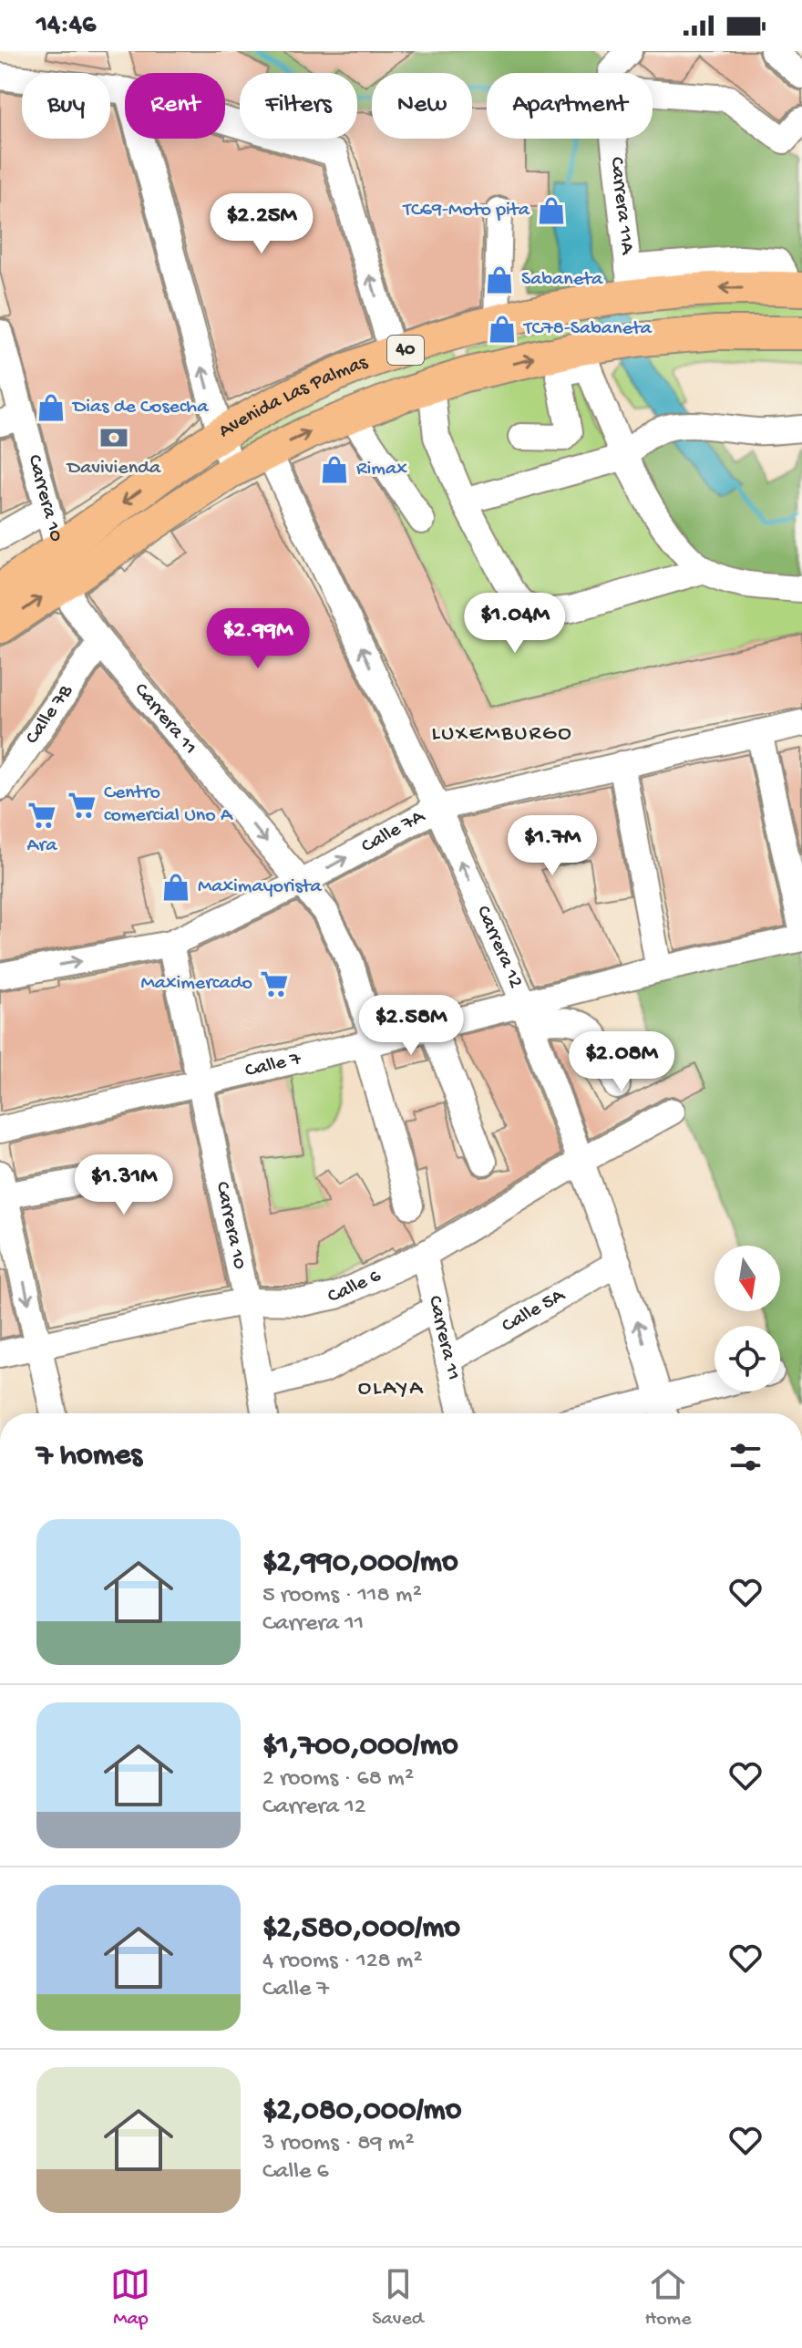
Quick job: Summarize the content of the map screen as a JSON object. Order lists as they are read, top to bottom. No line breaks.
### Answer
{"streets":{"main road":["40","Avenida Las Palmas"],"street":["Carrera 11A","Carrera 10","Calle 7B","Carrera 11","Calle 7A","Carrera 12","Calle 7","Calle 6","Calle 5A"]},"crossings":[["Carrera 11A","Avenida Las Palmas"],["Avenida Las Palmas","Carrera 10"],["Avenida Las Palmas","Carrera 11"],["Avenida Las Palmas","Carrera 12"],["Carrera 10","Carrera 11"],["Carrera 10","Calle 7A"],["Carrera 10","Calle 7"],["Carrera 10","Calle 6"],["Calle 7B","Carrera 11"],["Carrera 11","Calle 7A"],["Carrera 11","Calle 7"],["Carrera 11","Calle 6"],["Carrera 11","Calle 5A"],["Calle 7A","Carrera 12"],["Carrera 12","Calle 7"],["Carrera 12","Calle 6"],["Carrera 12","Calle 5A"]],"one_way":["Carrera 11","Calle 7A"],"districts":["LUXEMBURGO","OLAYA"],"places":{"shop":["TC69-Moto pita","Sabaneta","TC78-Sabaneta","Dias de Cosecha","Rimax","Maximayorista"],"bank":["Davivienda"],"supermarket":["Centro comercial Uno A","Ara","Maximercado"]},"north":"bottom","page":{"status":"14:46","chip":["Buy","Rent","Filters","New","Apartment"],"price":["$2.25M","$1.04M","$2.99M","$1.7M","$2.58M","$2.08M","$1.31M"],"heading":"7 homes","list":[{"name":"$2,990,000/mo","note":"5 rooms · 118 m² · Carrera 11"},{"name":"$1,700,000/mo","note":"2 rooms · 68 m² · Carrera 12"},{"name":"$2,580,000/mo","note":"4 rooms · 128 m² · Calle 7"},{"name":"$2,080,000/mo","note":"3 rooms · 89 m² · Calle 6"}],"tabs":["Map","Saved","Home"]}}
